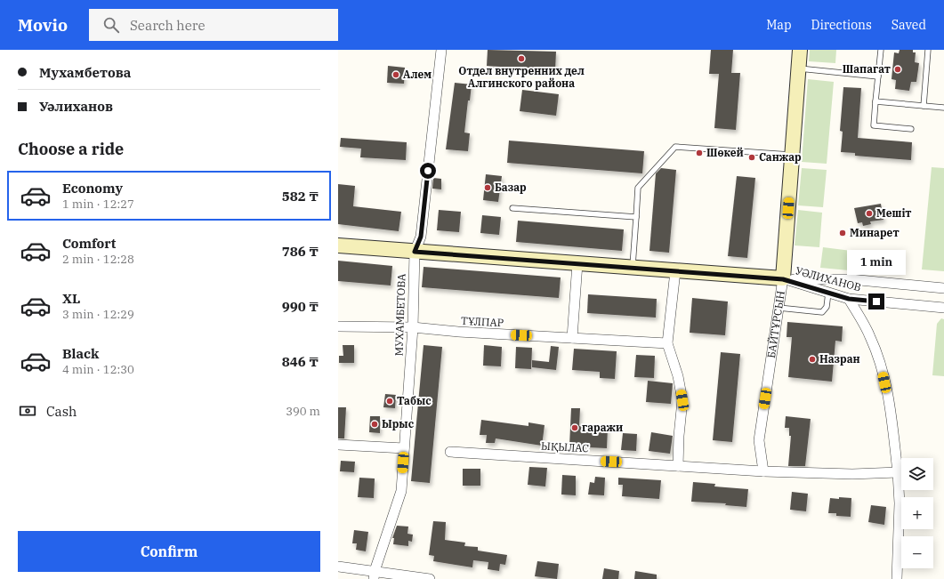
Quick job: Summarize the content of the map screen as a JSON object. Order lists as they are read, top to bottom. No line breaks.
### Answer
{"streets":{"street":["УӘЛИХАНОВ","МУХАМБЕТОВА","ТҰЛПАР","БАЙТҰРСЫН","ЫҚЫЛАС"]},"crossings":[["УӘЛИХАНОВ","БАЙТҰРСЫН"],["МУХАМБЕТОВА","ТҰЛПАР"],["БАЙТҰРСЫН","ЫҚЫЛАС"]],"places":["Отдел внутренних дел Алгинского района","Шапагат","Алем","Шөкей","Санжар","Базар","Мешіт","Минарет","Назран","Табыс","Ырыс","гаражи"],"page":{"header":"Movio","search":"Search here","nav":["Map","Directions","Saved"],"banner":["Мухамбетова","Уәлиханов"],"heading":"Choose a ride","list":[{"name":"Economy","note":"1 min · 12:27","value":"582 ₸"},{"name":"Comfort","note":"2 min · 12:28","value":"786 ₸"},{"name":"XL","note":"3 min · 12:29","value":"990 ₸"},{"name":"Black","note":"4 min · 12:30","value":"846 ₸"}],"bubble":"1 min","pay":["Cash","390 m"],"map_buttons":["+","−"],"buttons":"Confirm"}}
